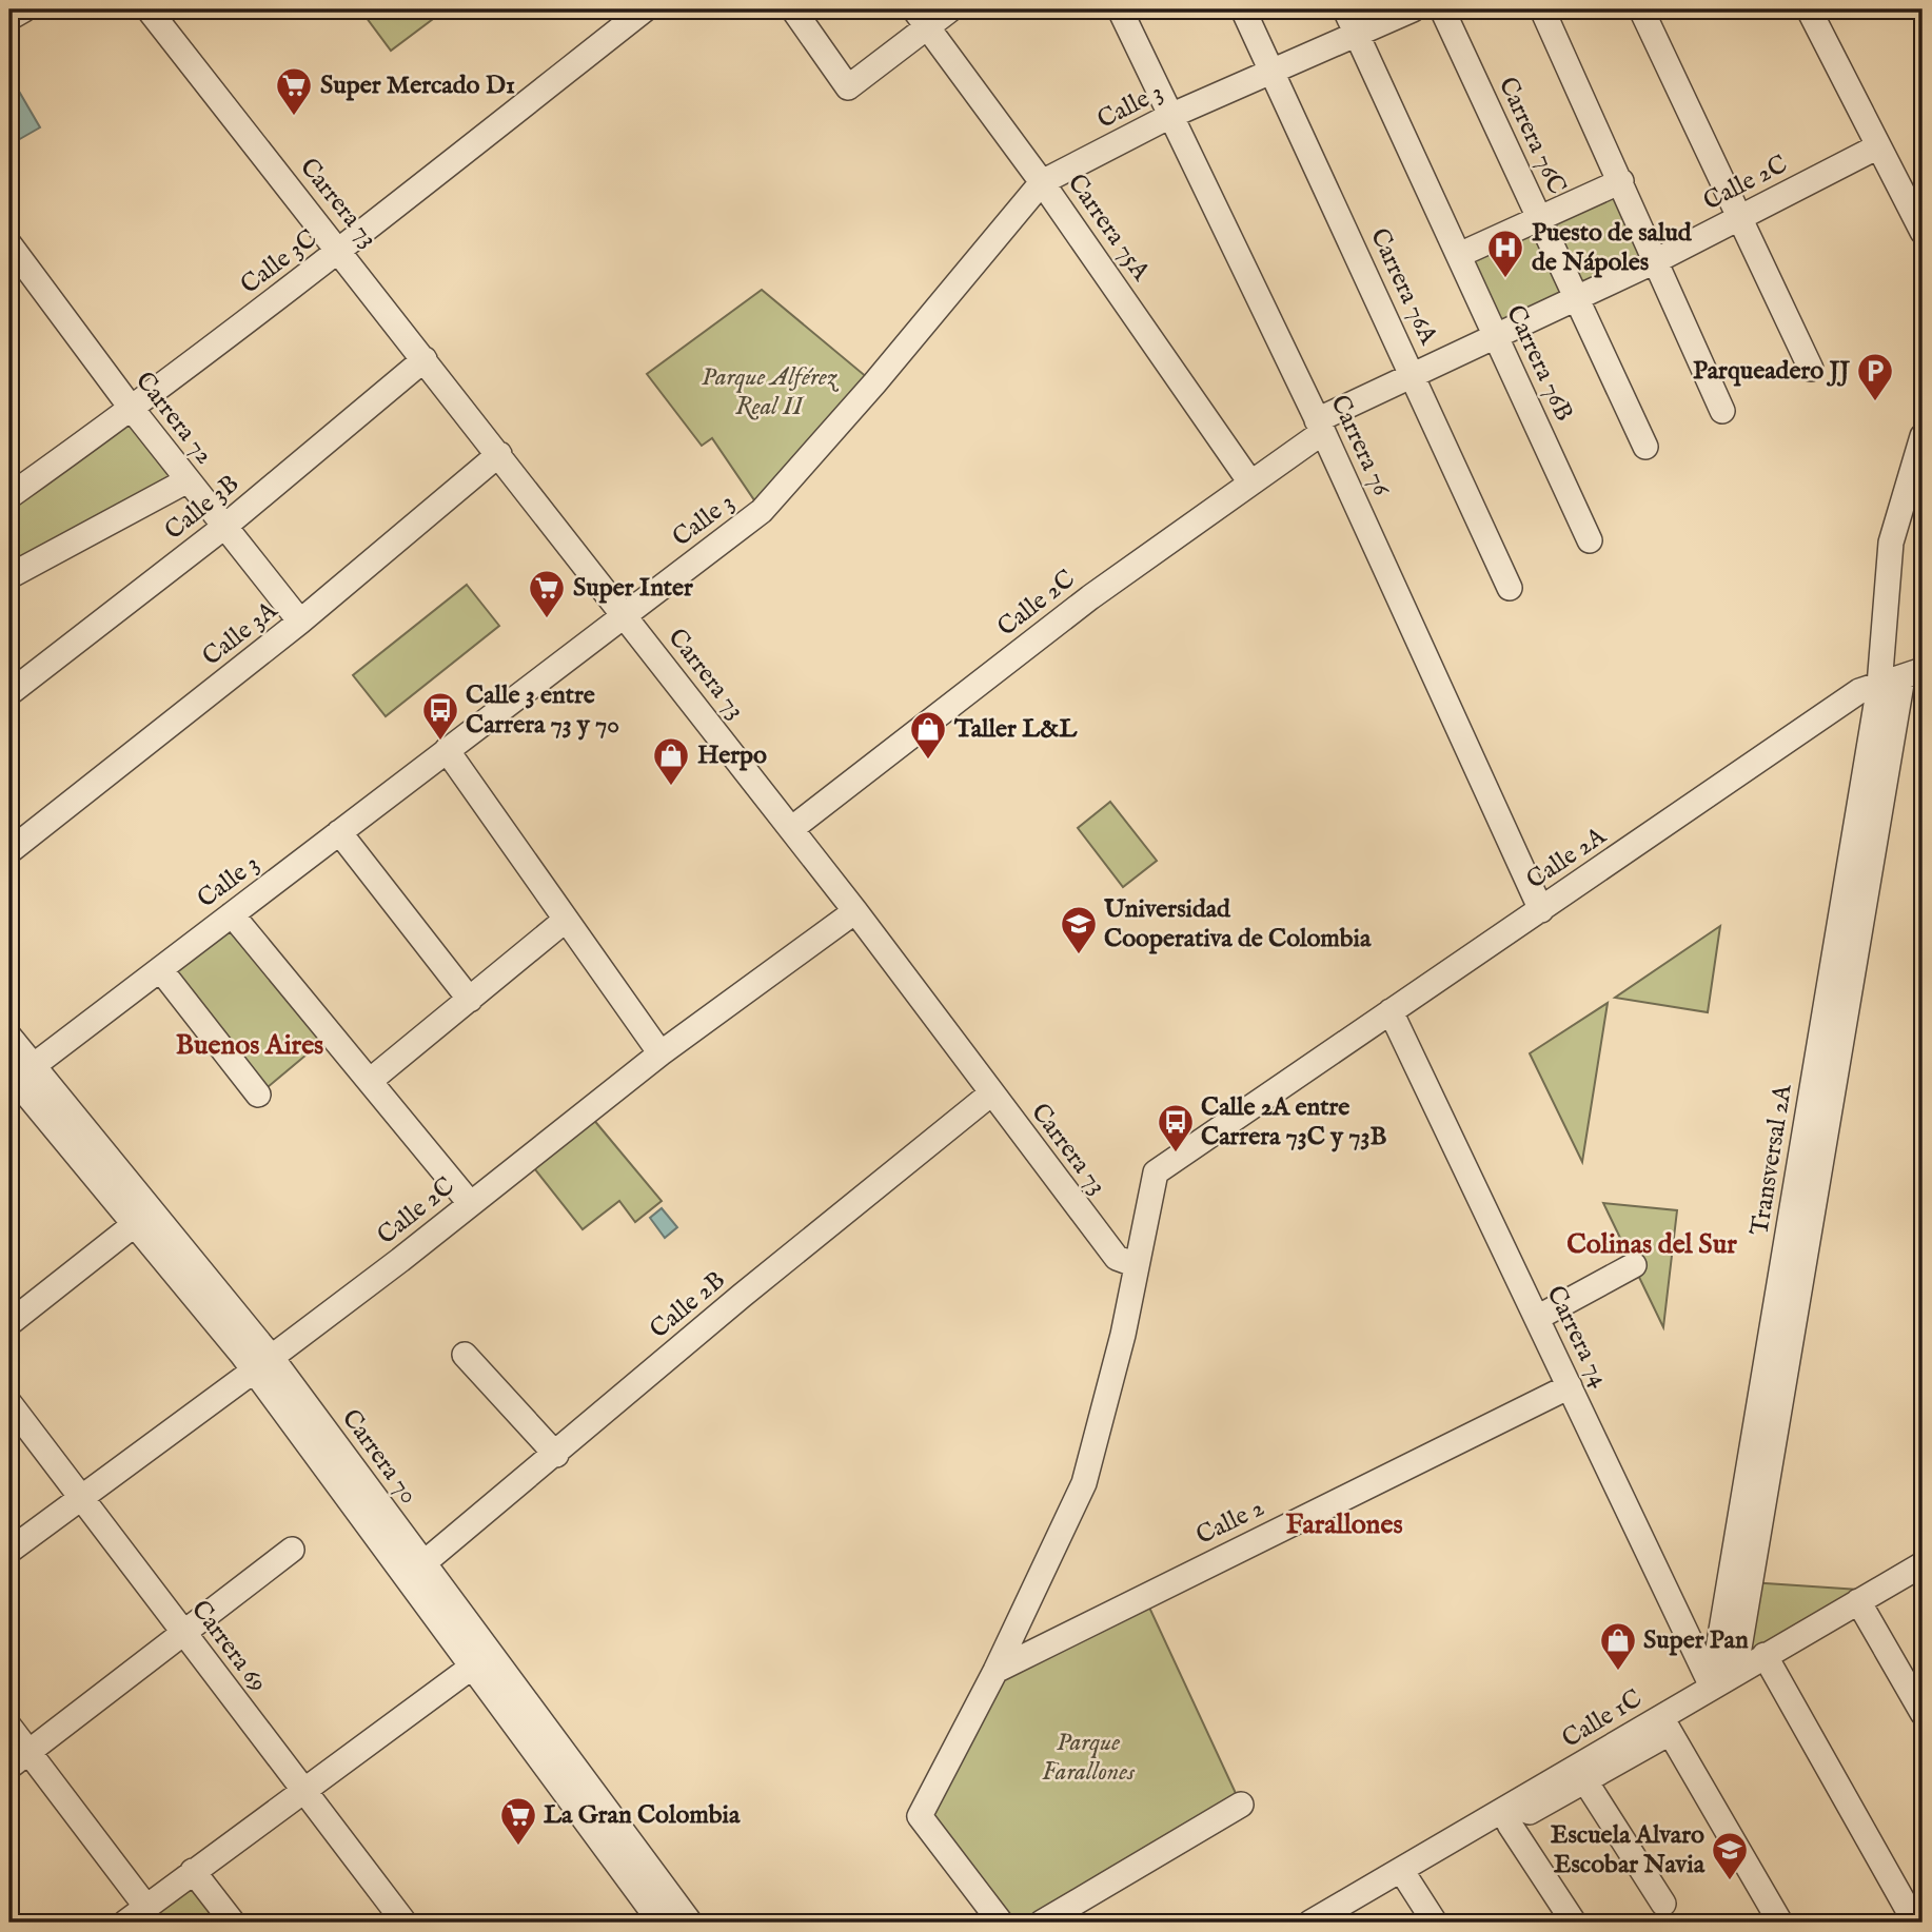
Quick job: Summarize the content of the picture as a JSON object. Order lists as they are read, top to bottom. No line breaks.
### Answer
{"streets":{"street":["Calle 3","Carrera 76C","Calle 2C","Carrera 73","Carrera 75A","Calle 3C","Carrera 76A","Carrera 76B","Carrera 72","Carrera 76","Calle 3B","Calle 3A","Calle 2A","Transversal 2A","Calle 2B","Carrera 74","Carrera 70","Calle 2","Carrera 69","Calle 1C"]},"crossings":[["Calle 3","Carrera 73"],["Calle 3","Carrera 75A"],["Calle 3","Carrera 76A"],["Calle 3","Carrera 76B"],["Calle 3","Carrera 76"],["Calle 3","Carrera 70"],["Carrera 76C","Calle 2C"],["Calle 2C","Carrera 73"],["Calle 2C","Carrera 75A"],["Calle 2C","Carrera 76A"],["Calle 2C","Carrera 76B"],["Calle 2C","Carrera 76"],["Calle 2C","Carrera 70"],["Calle 2C","Carrera 69"],["Carrera 73","Calle 3C"],["Carrera 73","Calle 3B"],["Carrera 73","Calle 3A"],["Carrera 73","Calle 2A"],["Carrera 73","Calle 2B"],["Calle 3C","Carrera 72"],["Carrera 72","Calle 3B"],["Carrera 72","Calle 3A"],["Carrera 76","Calle 2A"],["Calle 2A","Transversal 2A"],["Calle 2A","Carrera 74"],["Calle 2A","Calle 2"],["Transversal 2A","Carrera 74"],["Transversal 2A","Calle 1C"],["Calle 2B","Carrera 70"],["Carrera 74","Calle 2"],["Carrera 74","Calle 1C"]],"districts":["Buenos Aires","Colinas del Sur","Farallones"],"parks":["Parque Alférez Real II","Parque Farallones"],"places":{"supermarket":["Super Mercado D1","Super Inter","La Gran Colombia"],"hospital":["Puesto de salud de Nápoles"],"parking":["Parqueadero JJ"],"bus stop":["Calle 3 entre Carrera 73 y 70","Calle 2A entre Carrera 73C y 73B"],"shop":["Taller L&L","Herpo","Super Pan"],"school or university":["Universidad Cooperativa de Colombia","Escuela Alvaro Escobar Navia"]}}
